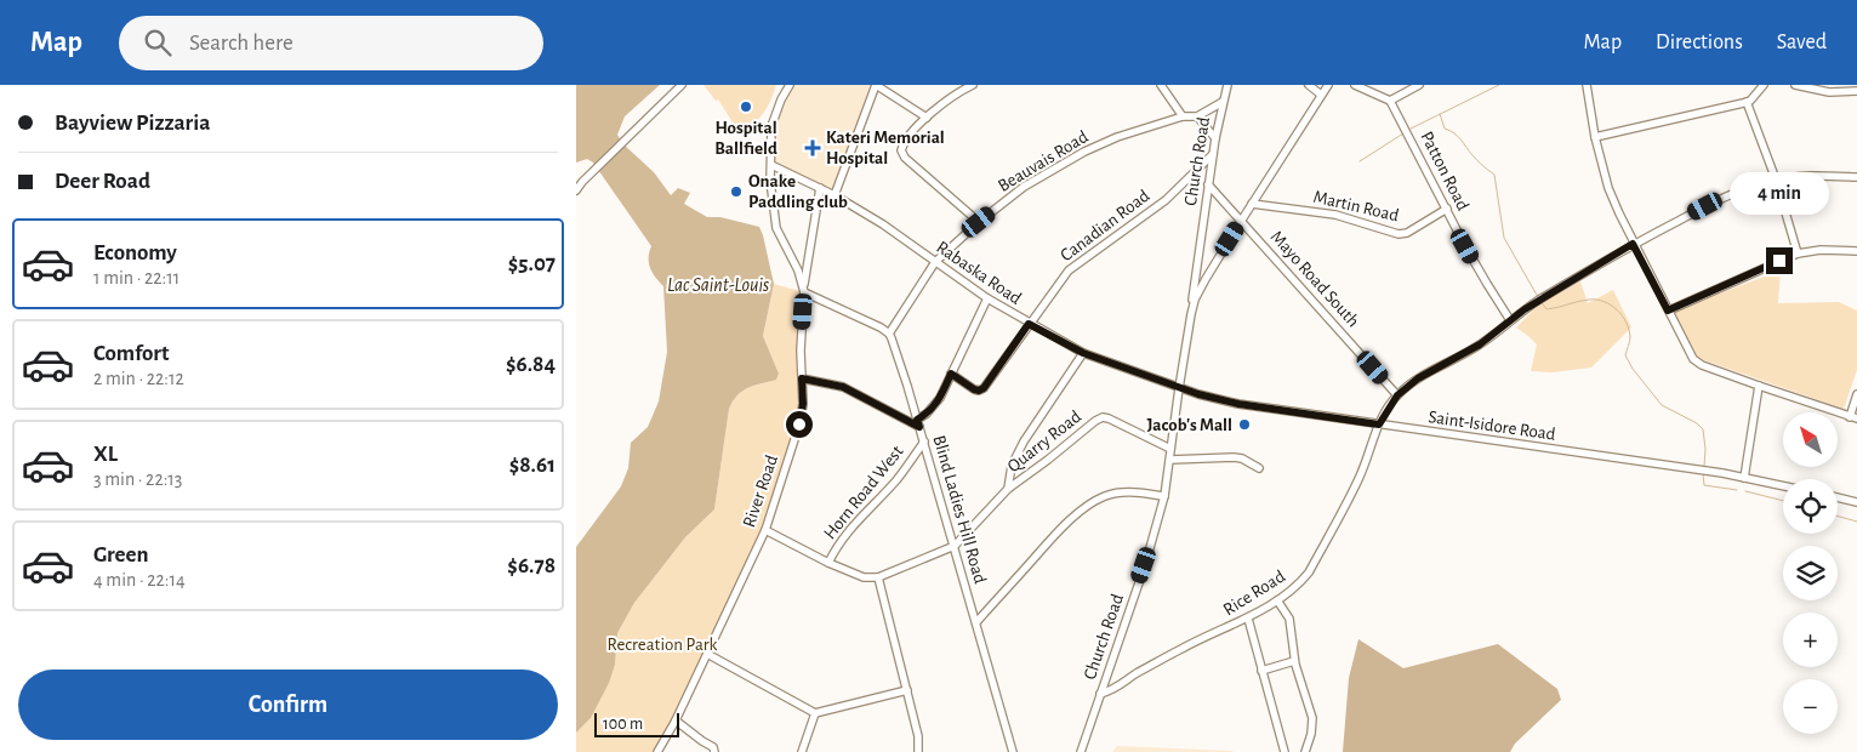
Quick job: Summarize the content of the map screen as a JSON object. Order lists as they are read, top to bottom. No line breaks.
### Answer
{"streets":{"street":["Beauvais Road","Church Road","Patton Road","Martin Road","Canadian Road","Rabaska Road","Mayo Road South","Saint-Isidore Road","Quarry Road","River Road","Horn Road West","Blind Ladies Hill Road","Rice Road"]},"crossings":[["Beauvais Road","Church Road"],["Beauvais Road","Rabaska Road"],["Beauvais Road","Blind Ladies Hill Road"],["Church Road","Canadian Road"],["Church Road","Rabaska Road"],["Church Road","Mayo Road South"],["Church Road","Saint-Isidore Road"],["Church Road","Quarry Road"],["Church Road","Rice Road"],["Patton Road","Martin Road"],["Patton Road","Rice Road"],["Canadian Road","Rabaska Road"],["Rabaska Road","Saint-Isidore Road"],["Rabaska Road","River Road"],["Mayo Road South","Rice Road"],["Saint-Isidore Road","Rice Road"],["Quarry Road","Blind Ladies Hill Road"],["Horn Road West","Blind Ladies Hill Road"]],"water":["Lac Saint-Louis"],"parks":["Recreation Park"],"places":{"other":["Hospital Ballfield","Onake Paddling club","Jacob's Mall"],"health":["Kateri Memorial Hospital"]},"scale_bar":"100 m","north":"top left","page":{"header":"Map","search":"Search here","nav":["Map","Directions","Saved"],"banner":["Bayview Pizzaria","Deer Road"],"bubble":"4 min","list":[{"name":"Economy","note":"1 min · 22:11","value":"$5.07"},{"name":"Comfort","note":"2 min · 22:12","value":"$6.84"},{"name":"XL","note":"3 min · 22:13","value":"$8.61"},{"name":"Green","note":"4 min · 22:14","value":"$6.78"}],"map_buttons":["+","−"],"buttons":"Confirm","scale":"100 m"}}
